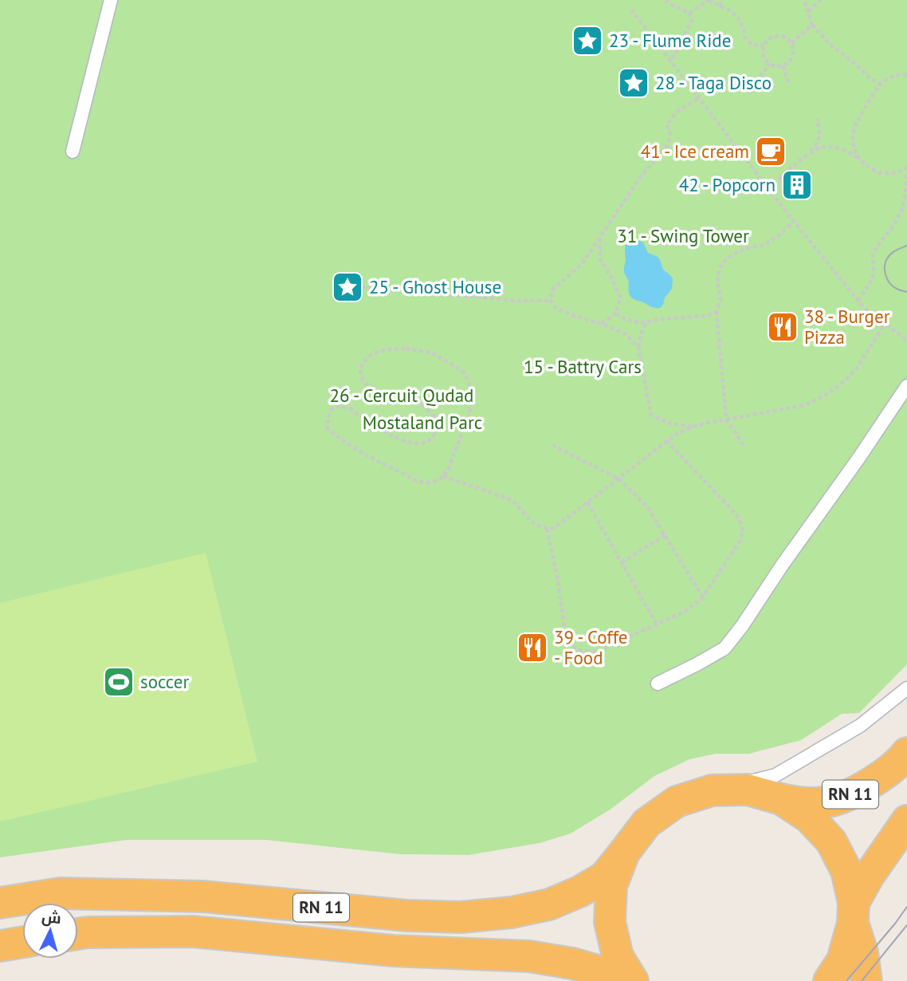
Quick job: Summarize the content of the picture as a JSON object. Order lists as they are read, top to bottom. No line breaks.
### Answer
{"streets":{"highway":["RN 11"]},"parks":["31 - Swing Tower","15 - Battry Cars","26 - Cercuit Qudad","Mostaland Parc"],"places":{"place":["23 - Flume Ride","28 - Taga Disco","25 - Ghost House"],"cafe":["41 - Ice cream"],"building":["42 - Popcorn"],"restaurant":["38 - Burger Pizza","39 - Coffe - Food"],"sports":["soccer"]},"north":"top"}
